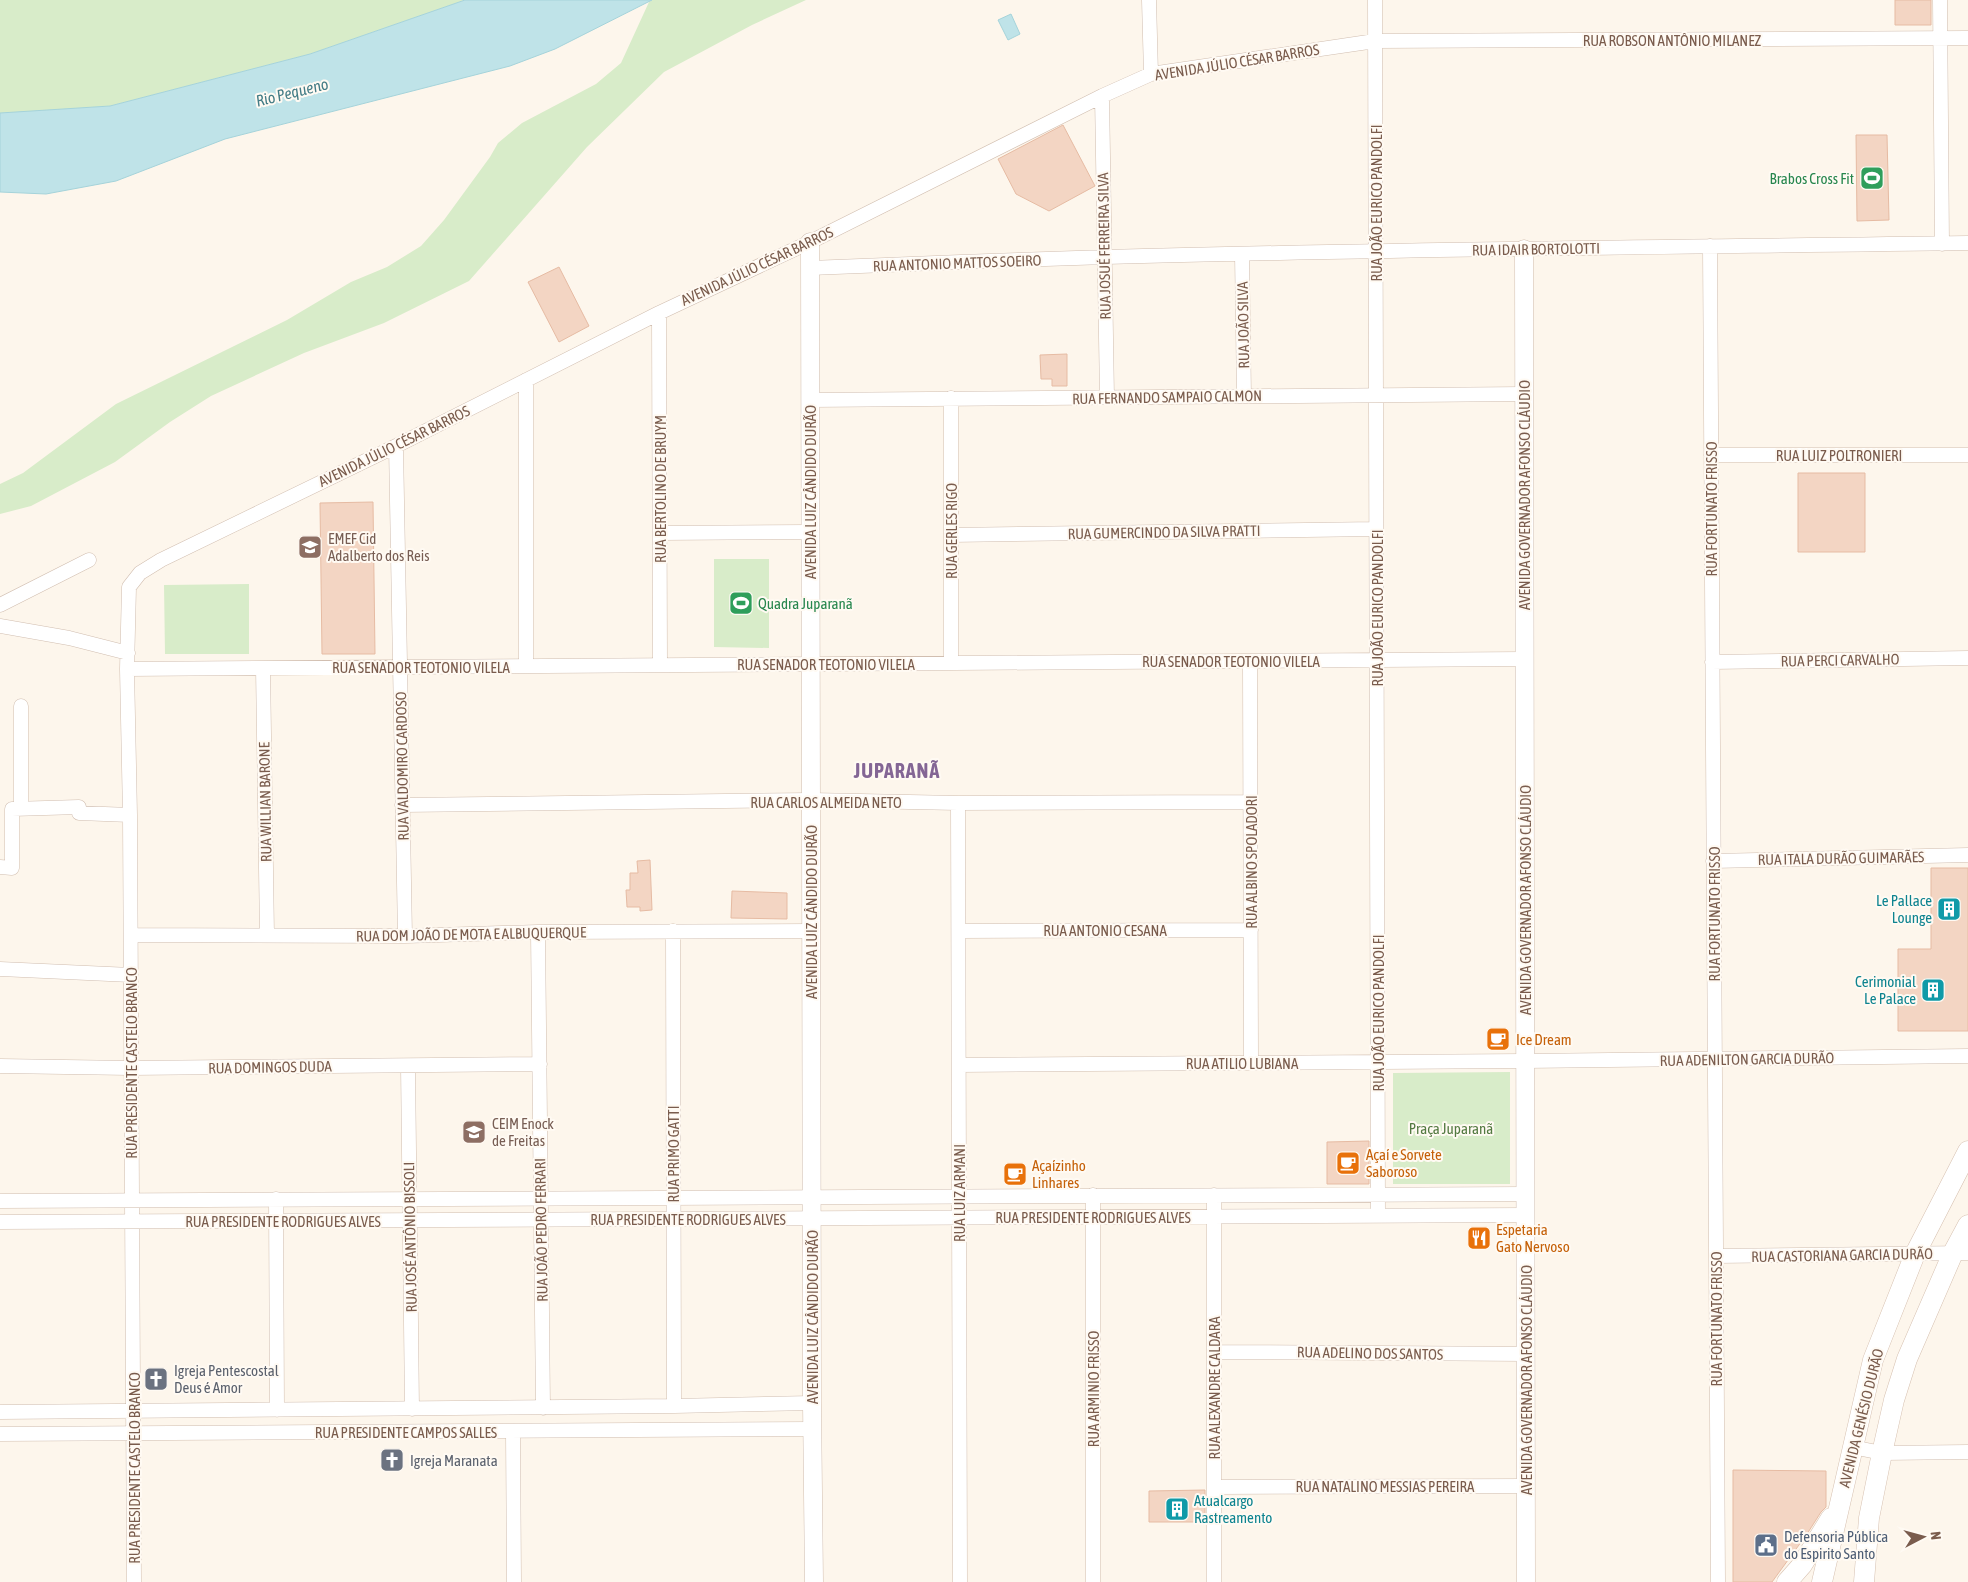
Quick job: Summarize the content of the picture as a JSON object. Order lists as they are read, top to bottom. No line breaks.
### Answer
{"streets":{"main road":["AVENIDA GENÉSIO DURÃO"],"street":["RUA ROBSON ANTÔNIO MILANEZ","AVENIDA JÚLIO CÉSAR BARROS","RUA JOÃO EURICO PANDOLFI","RUA JOSUÉ FERREIRA SILVA","RUA IDAIR BORTOLOTTI","RUA ANTONIO MATTOS SOEIRO","RUA JOÃO SILVA","RUA FERNANDO SAMPAIO CALMON","RUA LUIZ POLTRONIERI","RUA BERTOLINO DE BRUYM","AVENIDA LUIZ CÂNDIDO DURÃO","AVENIDA GOVERNADOR AFONSO CLÁUDIO","RUA FORTUNATO FRISSO","RUA GERLES RIGO","RUA GUMERCINDO DA SILVA PRATTI","RUA PERCI CARVALHO","RUA SENADOR TEOTONIO VILELA","RUA VALDOMIRO CARDOSO","RUA WILLIAN BARONE","RUA CARLOS ALMEIDA NETO","RUA ITALA DURÃO GUIMARÃES","RUA ALBINO SPOLADORI","RUA ANTONIO CESANA","RUA DOM JOÃO DE MOTA E ALBUQUERQUE","RUA ADENILTON GARCIA DURÃO","RUA PRESIDENTE CASTELO BRANCO","RUA ATILIO LUBIANA","RUA DOMINGOS DUDA","RUA PRIMO GATTI","RUA LUIZ ARMANI","RUA PRESIDENTE RODRIGUES ALVES","RUA JOÃO PEDRO FERRARI","RUA JOSÉ ANTÔNIO BISSOLI","RUA CASTORIANA GARCIA DURÃO","RUA ADELINO DOS SANTOS","RUA ALEXANDRE CALDARA","RUA ARMINIO FRISSO","RUA PRESIDENTE CAMPOS SALLES","RUA NATALINO MESSIAS PEREIRA"]},"crossings":[["RUA ROBSON ANTÔNIO MILANEZ","AVENIDA JÚLIO CÉSAR BARROS"],["RUA ROBSON ANTÔNIO MILANEZ","RUA JOÃO EURICO PANDOLFI"],["AVENIDA JÚLIO CÉSAR BARROS","RUA JOÃO EURICO PANDOLFI"],["AVENIDA JÚLIO CÉSAR BARROS","RUA JOSUÉ FERREIRA SILVA"],["AVENIDA JÚLIO CÉSAR BARROS","RUA BERTOLINO DE BRUYM"],["AVENIDA JÚLIO CÉSAR BARROS","AVENIDA LUIZ CÂNDIDO DURÃO"],["AVENIDA JÚLIO CÉSAR BARROS","RUA VALDOMIRO CARDOSO"],["AVENIDA JÚLIO CÉSAR BARROS","RUA PRESIDENTE CASTELO BRANCO"],["RUA JOÃO EURICO PANDOLFI","RUA IDAIR BORTOLOTTI"],["RUA JOÃO EURICO PANDOLFI","RUA FERNANDO SAMPAIO CALMON"],["RUA JOÃO EURICO PANDOLFI","RUA GUMERCINDO DA SILVA PRATTI"],["RUA JOÃO EURICO PANDOLFI","RUA SENADOR TEOTONIO VILELA"],["RUA JOÃO EURICO PANDOLFI","RUA ATILIO LUBIANA"],["RUA JOÃO EURICO PANDOLFI","RUA PRESIDENTE RODRIGUES ALVES"],["RUA JOSUÉ FERREIRA SILVA","RUA IDAIR BORTOLOTTI"],["RUA JOSUÉ FERREIRA SILVA","RUA ANTONIO MATTOS SOEIRO"],["RUA JOSUÉ FERREIRA SILVA","RUA FERNANDO SAMPAIO CALMON"],["RUA IDAIR BORTOLOTTI","RUA ANTONIO MATTOS SOEIRO"],["RUA IDAIR BORTOLOTTI","RUA JOÃO SILVA"],["RUA IDAIR BORTOLOTTI","AVENIDA GOVERNADOR AFONSO CLÁUDIO"],["RUA IDAIR BORTOLOTTI","RUA FORTUNATO FRISSO"],["RUA ANTONIO MATTOS SOEIRO","AVENIDA LUIZ CÂNDIDO DURÃO"],["RUA JOÃO SILVA","RUA FERNANDO SAMPAIO CALMON"],["RUA FERNANDO SAMPAIO CALMON","AVENIDA LUIZ CÂNDIDO DURÃO"],["RUA FERNANDO SAMPAIO CALMON","AVENIDA GOVERNADOR AFONSO CLÁUDIO"],["RUA FERNANDO SAMPAIO CALMON","RUA GERLES RIGO"],["RUA LUIZ POLTRONIERI","RUA FORTUNATO FRISSO"],["RUA BERTOLINO DE BRUYM","RUA SENADOR TEOTONIO VILELA"],["AVENIDA LUIZ CÂNDIDO DURÃO","RUA SENADOR TEOTONIO VILELA"],["AVENIDA LUIZ CÂNDIDO DURÃO","RUA CARLOS ALMEIDA NETO"],["AVENIDA LUIZ CÂNDIDO DURÃO","RUA DOM JOÃO DE MOTA E ALBUQUERQUE"],["AVENIDA LUIZ CÂNDIDO DURÃO","RUA PRESIDENTE RODRIGUES ALVES"],["AVENIDA LUIZ CÂNDIDO DURÃO","RUA PRESIDENTE CAMPOS SALLES"],["AVENIDA GOVERNADOR AFONSO CLÁUDIO","RUA SENADOR TEOTONIO VILELA"],["AVENIDA GOVERNADOR AFONSO CLÁUDIO","RUA ADENILTON GARCIA DURÃO"],["AVENIDA GOVERNADOR AFONSO CLÁUDIO","RUA ATILIO LUBIANA"],["AVENIDA GOVERNADOR AFONSO CLÁUDIO","RUA PRESIDENTE RODRIGUES ALVES"],["AVENIDA GOVERNADOR AFONSO CLÁUDIO","RUA ADELINO DOS SANTOS"],["AVENIDA GOVERNADOR AFONSO CLÁUDIO","RUA NATALINO MESSIAS PEREIRA"],["RUA FORTUNATO FRISSO","RUA PERCI CARVALHO"],["RUA FORTUNATO FRISSO","RUA ITALA DURÃO GUIMARÃES"],["RUA FORTUNATO FRISSO","RUA ADENILTON GARCIA DURÃO"],["RUA FORTUNATO FRISSO","RUA CASTORIANA GARCIA DURÃO"],["RUA GERLES RIGO","RUA GUMERCINDO DA SILVA PRATTI"],["RUA GERLES RIGO","RUA SENADOR TEOTONIO VILELA"],["RUA SENADOR TEOTONIO VILELA","RUA VALDOMIRO CARDOSO"],["RUA SENADOR TEOTONIO VILELA","RUA WILLIAN BARONE"],["RUA SENADOR TEOTONIO VILELA","RUA ALBINO SPOLADORI"],["RUA SENADOR TEOTONIO VILELA","RUA PRESIDENTE CASTELO BRANCO"],["RUA VALDOMIRO CARDOSO","RUA CARLOS ALMEIDA NETO"],["RUA VALDOMIRO CARDOSO","RUA DOM JOÃO DE MOTA E ALBUQUERQUE"],["RUA WILLIAN BARONE","RUA DOM JOÃO DE MOTA E ALBUQUERQUE"],["RUA CARLOS ALMEIDA NETO","RUA ALBINO SPOLADORI"],["RUA CARLOS ALMEIDA NETO","RUA LUIZ ARMANI"],["RUA ALBINO SPOLADORI","RUA ANTONIO CESANA"],["RUA ALBINO SPOLADORI","RUA ATILIO LUBIANA"],["RUA ANTONIO CESANA","RUA LUIZ ARMANI"],["RUA DOM JOÃO DE MOTA E ALBUQUERQUE","RUA PRESIDENTE CASTELO BRANCO"],["RUA DOM JOÃO DE MOTA E ALBUQUERQUE","RUA PRIMO GATTI"],["RUA DOM JOÃO DE MOTA E ALBUQUERQUE","RUA JOÃO PEDRO FERRARI"],["RUA ADENILTON GARCIA DURÃO","RUA ATILIO LUBIANA"],["RUA PRESIDENTE CASTELO BRANCO","RUA DOMINGOS DUDA"],["RUA PRESIDENTE CASTELO BRANCO","RUA PRESIDENTE RODRIGUES ALVES"],["RUA PRESIDENTE CASTELO BRANCO","RUA PRESIDENTE CAMPOS SALLES"],["RUA ATILIO LUBIANA","RUA LUIZ ARMANI"],["RUA DOMINGOS DUDA","RUA JOÃO PEDRO FERRARI"],["RUA DOMINGOS DUDA","RUA JOSÉ ANTÔNIO BISSOLI"],["RUA PRIMO GATTI","RUA PRESIDENTE RODRIGUES ALVES"],["RUA PRIMO GATTI","RUA PRESIDENTE CAMPOS SALLES"],["RUA LUIZ ARMANI","RUA PRESIDENTE RODRIGUES ALVES"],["RUA PRESIDENTE RODRIGUES ALVES","RUA JOÃO PEDRO FERRARI"],["RUA PRESIDENTE RODRIGUES ALVES","RUA JOSÉ ANTÔNIO BISSOLI"],["RUA PRESIDENTE RODRIGUES ALVES","RUA ALEXANDRE CALDARA"],["RUA PRESIDENTE RODRIGUES ALVES","RUA ARMINIO FRISSO"],["RUA JOÃO PEDRO FERRARI","RUA PRESIDENTE CAMPOS SALLES"],["RUA JOSÉ ANTÔNIO BISSOLI","RUA PRESIDENTE CAMPOS SALLES"],["RUA CASTORIANA GARCIA DURÃO","AVENIDA GENÉSIO DURÃO"],["RUA ADELINO DOS SANTOS","RUA ALEXANDRE CALDARA"],["RUA ALEXANDRE CALDARA","RUA NATALINO MESSIAS PEREIRA"]],"districts":["JUPARANÃ"],"water":["Rio Pequeno"],"parks":["Praça Juparanã"],"places":{"sports":["Brabos Cross Fit","Quadra Juparanã"],"school or university":["EMEF Cid Adalberto dos Reis","CEIM Enock de Freitas"],"building":["Le Pallace Lounge","Cerimonial Le Palace","Atualcargo Rastreamento"],"cafe":["Ice Dream","Açaí e Sorvete Saboroso","Açaízinho Linhares"],"restaurant":["Espetaria Gato Nervoso"],"church":["Igreja Pentescostal Deus é Amor","Igreja Maranata"],"public building":["Defensoria Pública do Espirito Santo"]},"north":"right"}
